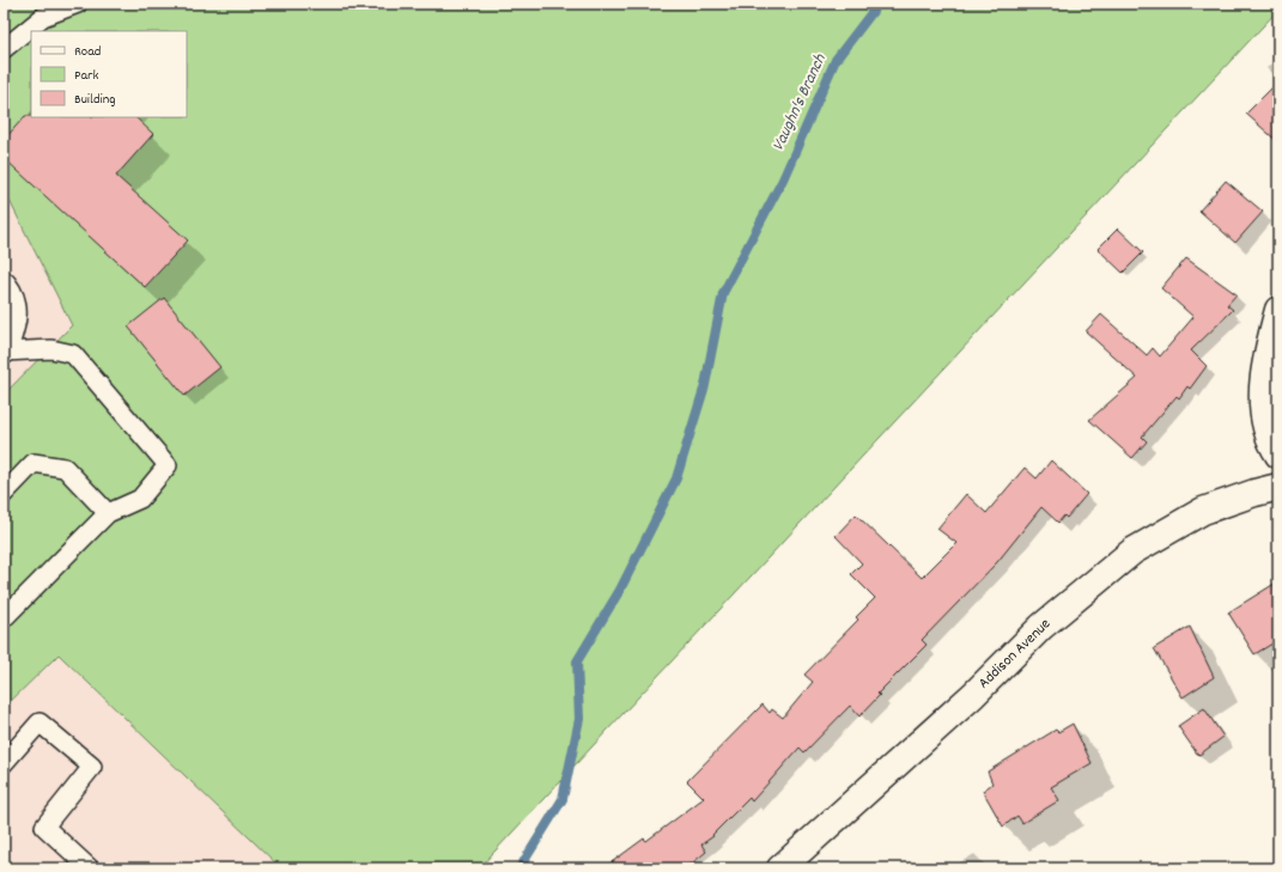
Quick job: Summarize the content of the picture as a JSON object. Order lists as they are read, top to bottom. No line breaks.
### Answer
{"streets":{"street":["Addison Avenue"]},"water":["Vaughn's Branch"],"legend":["Road","Park","Building"]}
